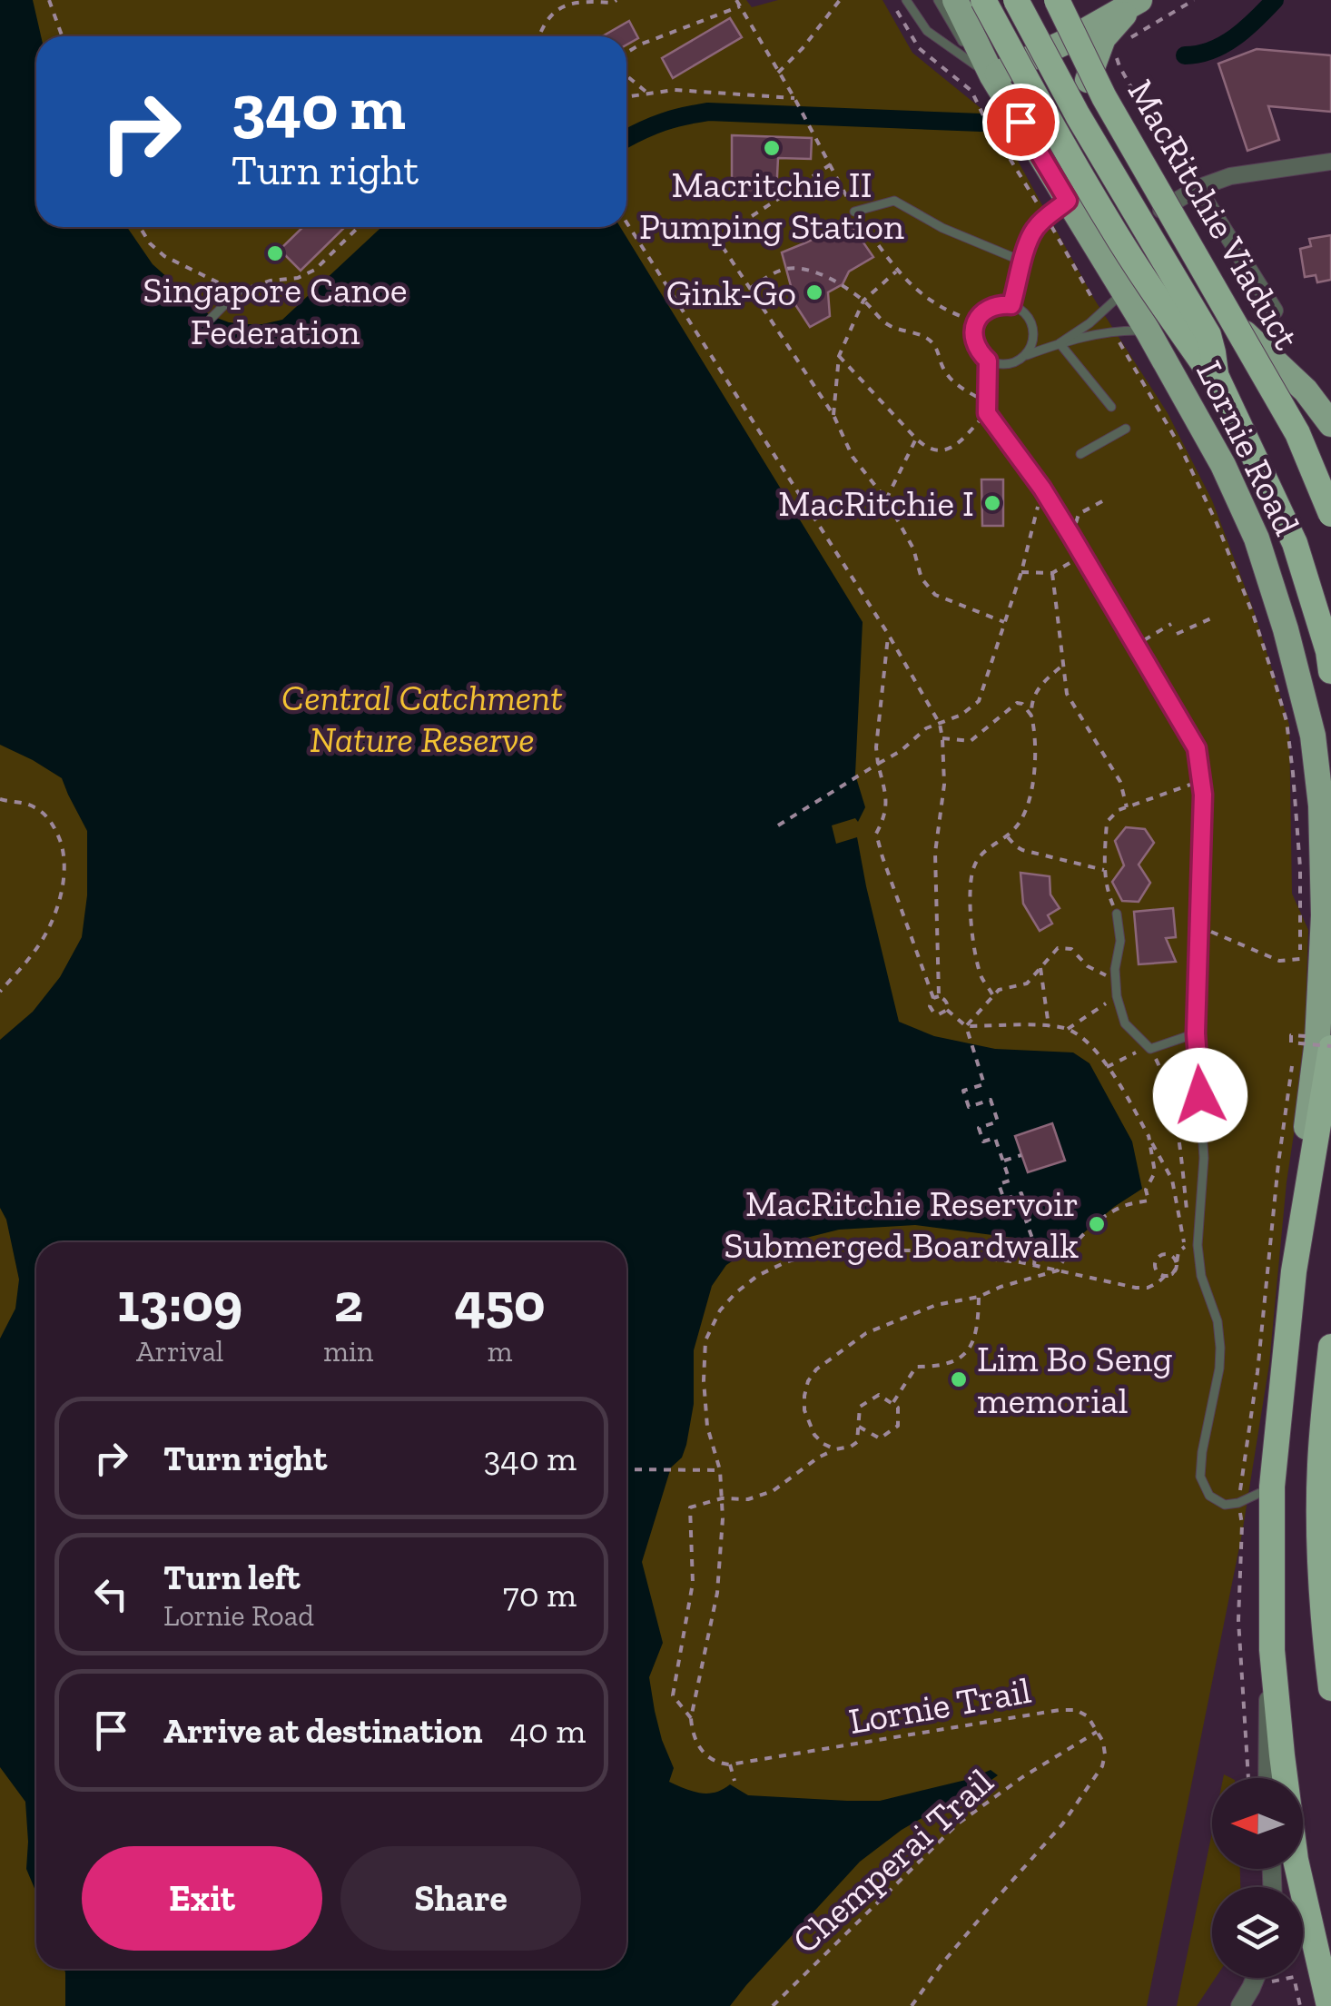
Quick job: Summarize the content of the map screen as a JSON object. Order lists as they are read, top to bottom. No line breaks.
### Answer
{"streets":{"highway":["MacRitchie Viaduct","Lornie Road"],"path":["Lornie Trail","Chemperai Trail"]},"crossings":[["Lornie Trail","Chemperai Trail"]],"parks":["Central Catchment Nature Reserve"],"places":["Macritchie II Pumping Station","Singapore Canoe Federation","Gink-Go","MacRitchie I","MacRitchie Reservoir Submerged Boardwalk","Lim Bo Seng memorial"],"north":"left","page":{"turn":["340 m","Turn right"],"eta":["13:09","Arrival","2","min","450","m"],"list":[{"name":"Turn right","value":"340 m"},{"name":"Turn left","note":"Lornie Road","value":"70 m"},{"name":"Arrive at destination","value":"40 m"}],"buttons":["Exit","Share"]}}
